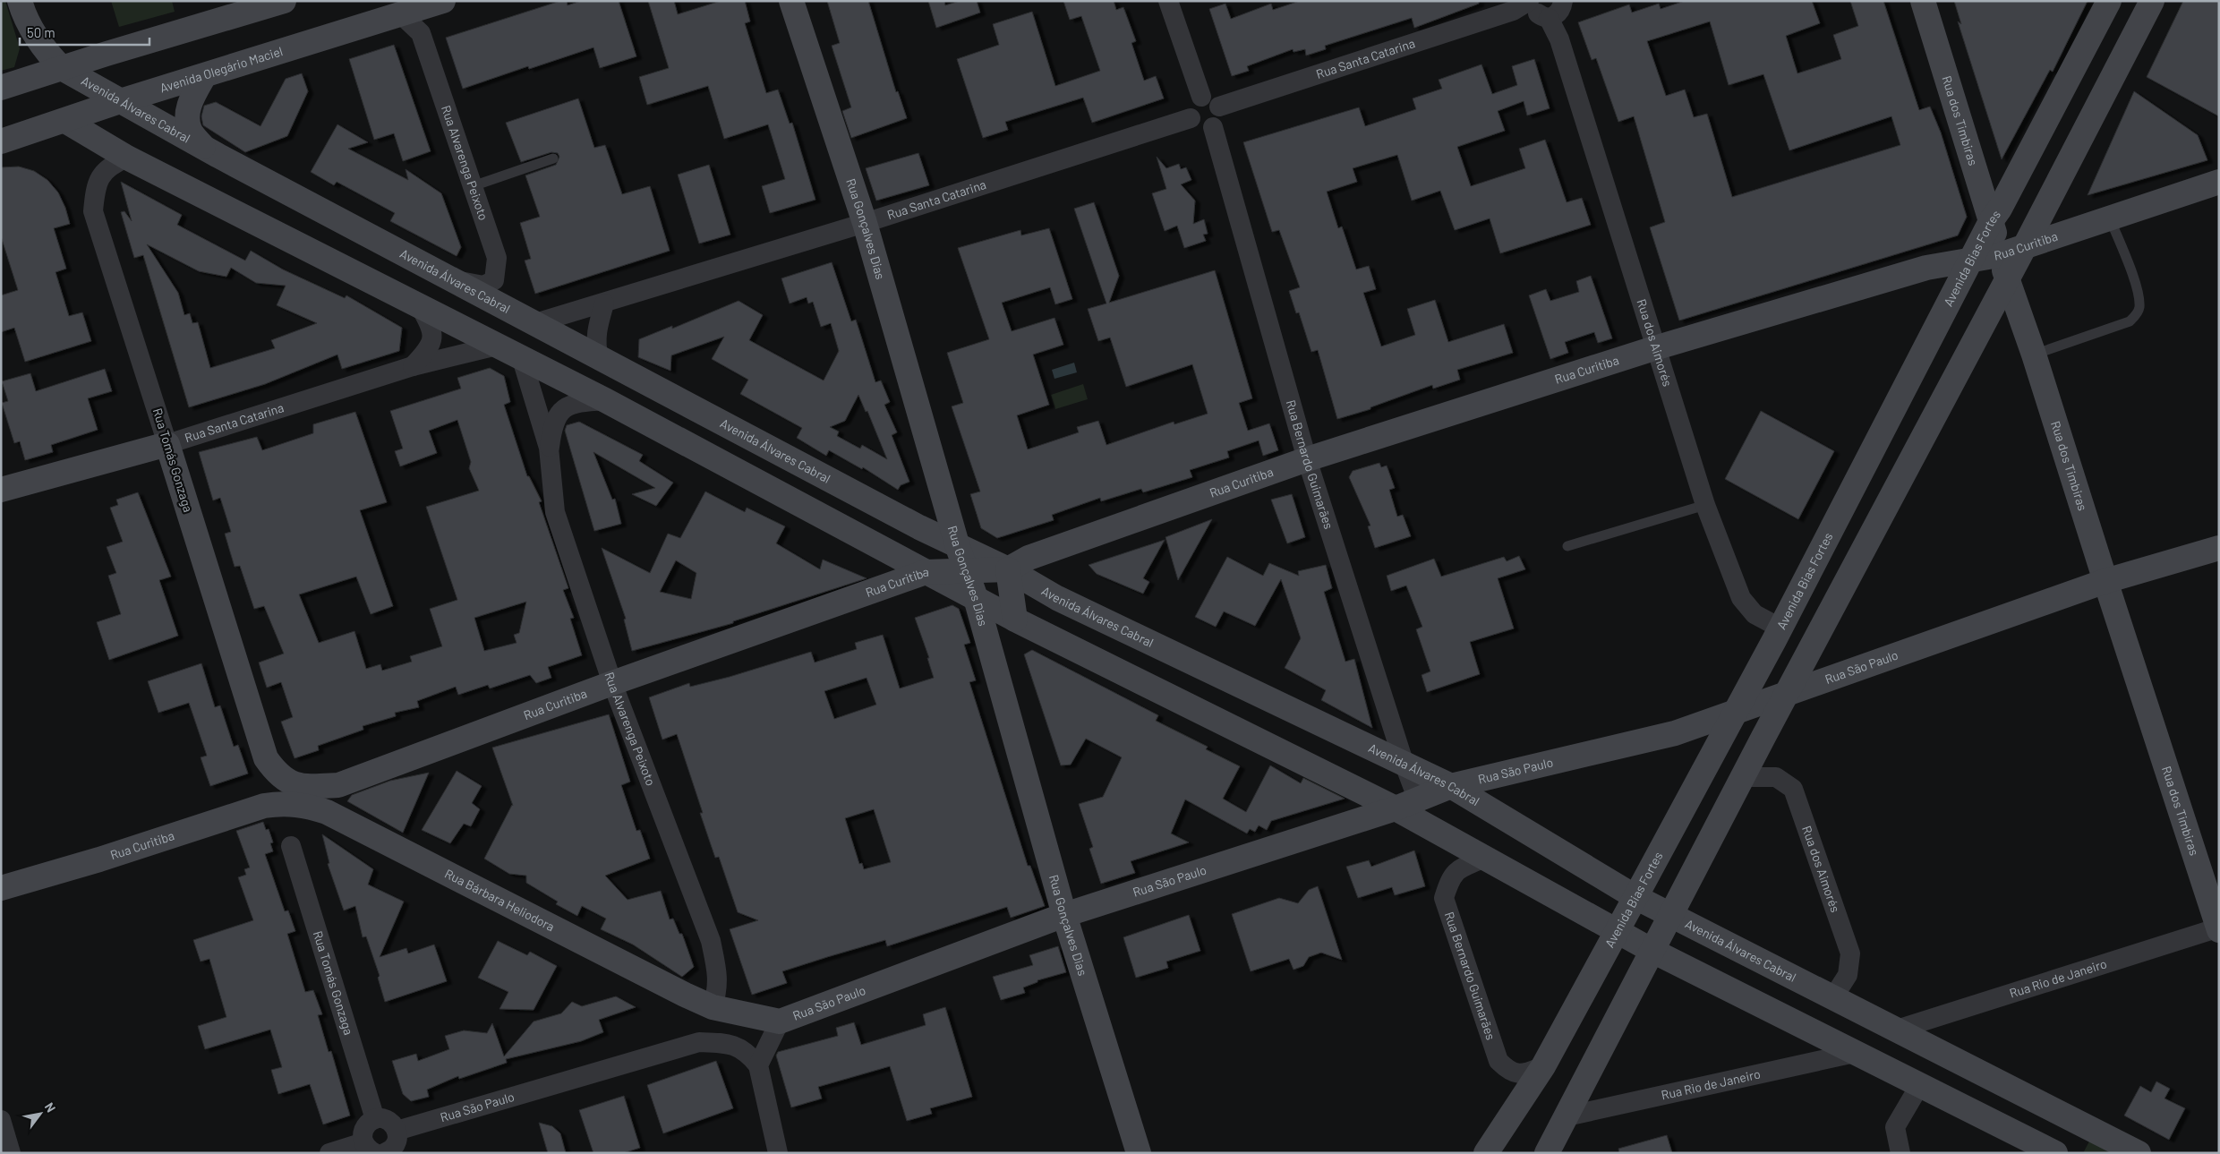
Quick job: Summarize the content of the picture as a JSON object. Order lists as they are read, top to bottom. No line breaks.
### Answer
{"streets":{"street":["Rua Santa Catarina","Avenida Olegário Maciel","Avenida Álvares Cabral","Rua dos Timbiras","Rua Alvarenga Peixoto","Rua Gonçalves Dias","Rua Curitiba","Avenida Bias Fortes","Rua dos Aimorés","Rua Tomás Gonzaga","Rua Bernardo Guimarães","Rua São Paulo","Rua Bárbara Heliodora","Rua Rio de Janeiro"]},"crossings":[["Rua Santa Catarina","Avenida Álvares Cabral"],["Rua Santa Catarina","Rua Gonçalves Dias"],["Rua Santa Catarina","Rua dos Aimorés"],["Rua Santa Catarina","Rua Tomás Gonzaga"],["Rua Santa Catarina","Rua Bernardo Guimarães"],["Avenida Olegário Maciel","Avenida Álvares Cabral"],["Avenida Olegário Maciel","Rua Alvarenga Peixoto"],["Avenida Álvares Cabral","Rua Alvarenga Peixoto"],["Avenida Álvares Cabral","Rua Gonçalves Dias"],["Avenida Álvares Cabral","Rua Curitiba"],["Avenida Álvares Cabral","Avenida Bias Fortes"],["Avenida Álvares Cabral","Rua dos Aimorés"],["Avenida Álvares Cabral","Rua Bernardo Guimarães"],["Avenida Álvares Cabral","Rua São Paulo"],["Avenida Álvares Cabral","Rua Rio de Janeiro"],["Rua dos Timbiras","Rua Curitiba"],["Rua dos Timbiras","Avenida Bias Fortes"],["Rua dos Timbiras","Rua São Paulo"],["Rua dos Timbiras","Rua Rio de Janeiro"],["Rua Alvarenga Peixoto","Rua Curitiba"],["Rua Alvarenga Peixoto","Rua São Paulo"],["Rua Alvarenga Peixoto","Rua Bárbara Heliodora"],["Rua Gonçalves Dias","Rua Curitiba"],["Rua Gonçalves Dias","Rua São Paulo"],["Rua Curitiba","Avenida Bias Fortes"],["Rua Curitiba","Rua dos Aimorés"],["Rua Curitiba","Rua Tomás Gonzaga"],["Rua Curitiba","Rua Bernardo Guimarães"],["Rua Curitiba","Rua Bárbara Heliodora"],["Avenida Bias Fortes","Rua dos Aimorés"],["Avenida Bias Fortes","Rua Bernardo Guimarães"],["Avenida Bias Fortes","Rua São Paulo"],["Rua Bernardo Guimarães","Rua São Paulo"],["Rua São Paulo","Rua Bárbara Heliodora"]],"scale_bar":"50 m","north":"top right"}
